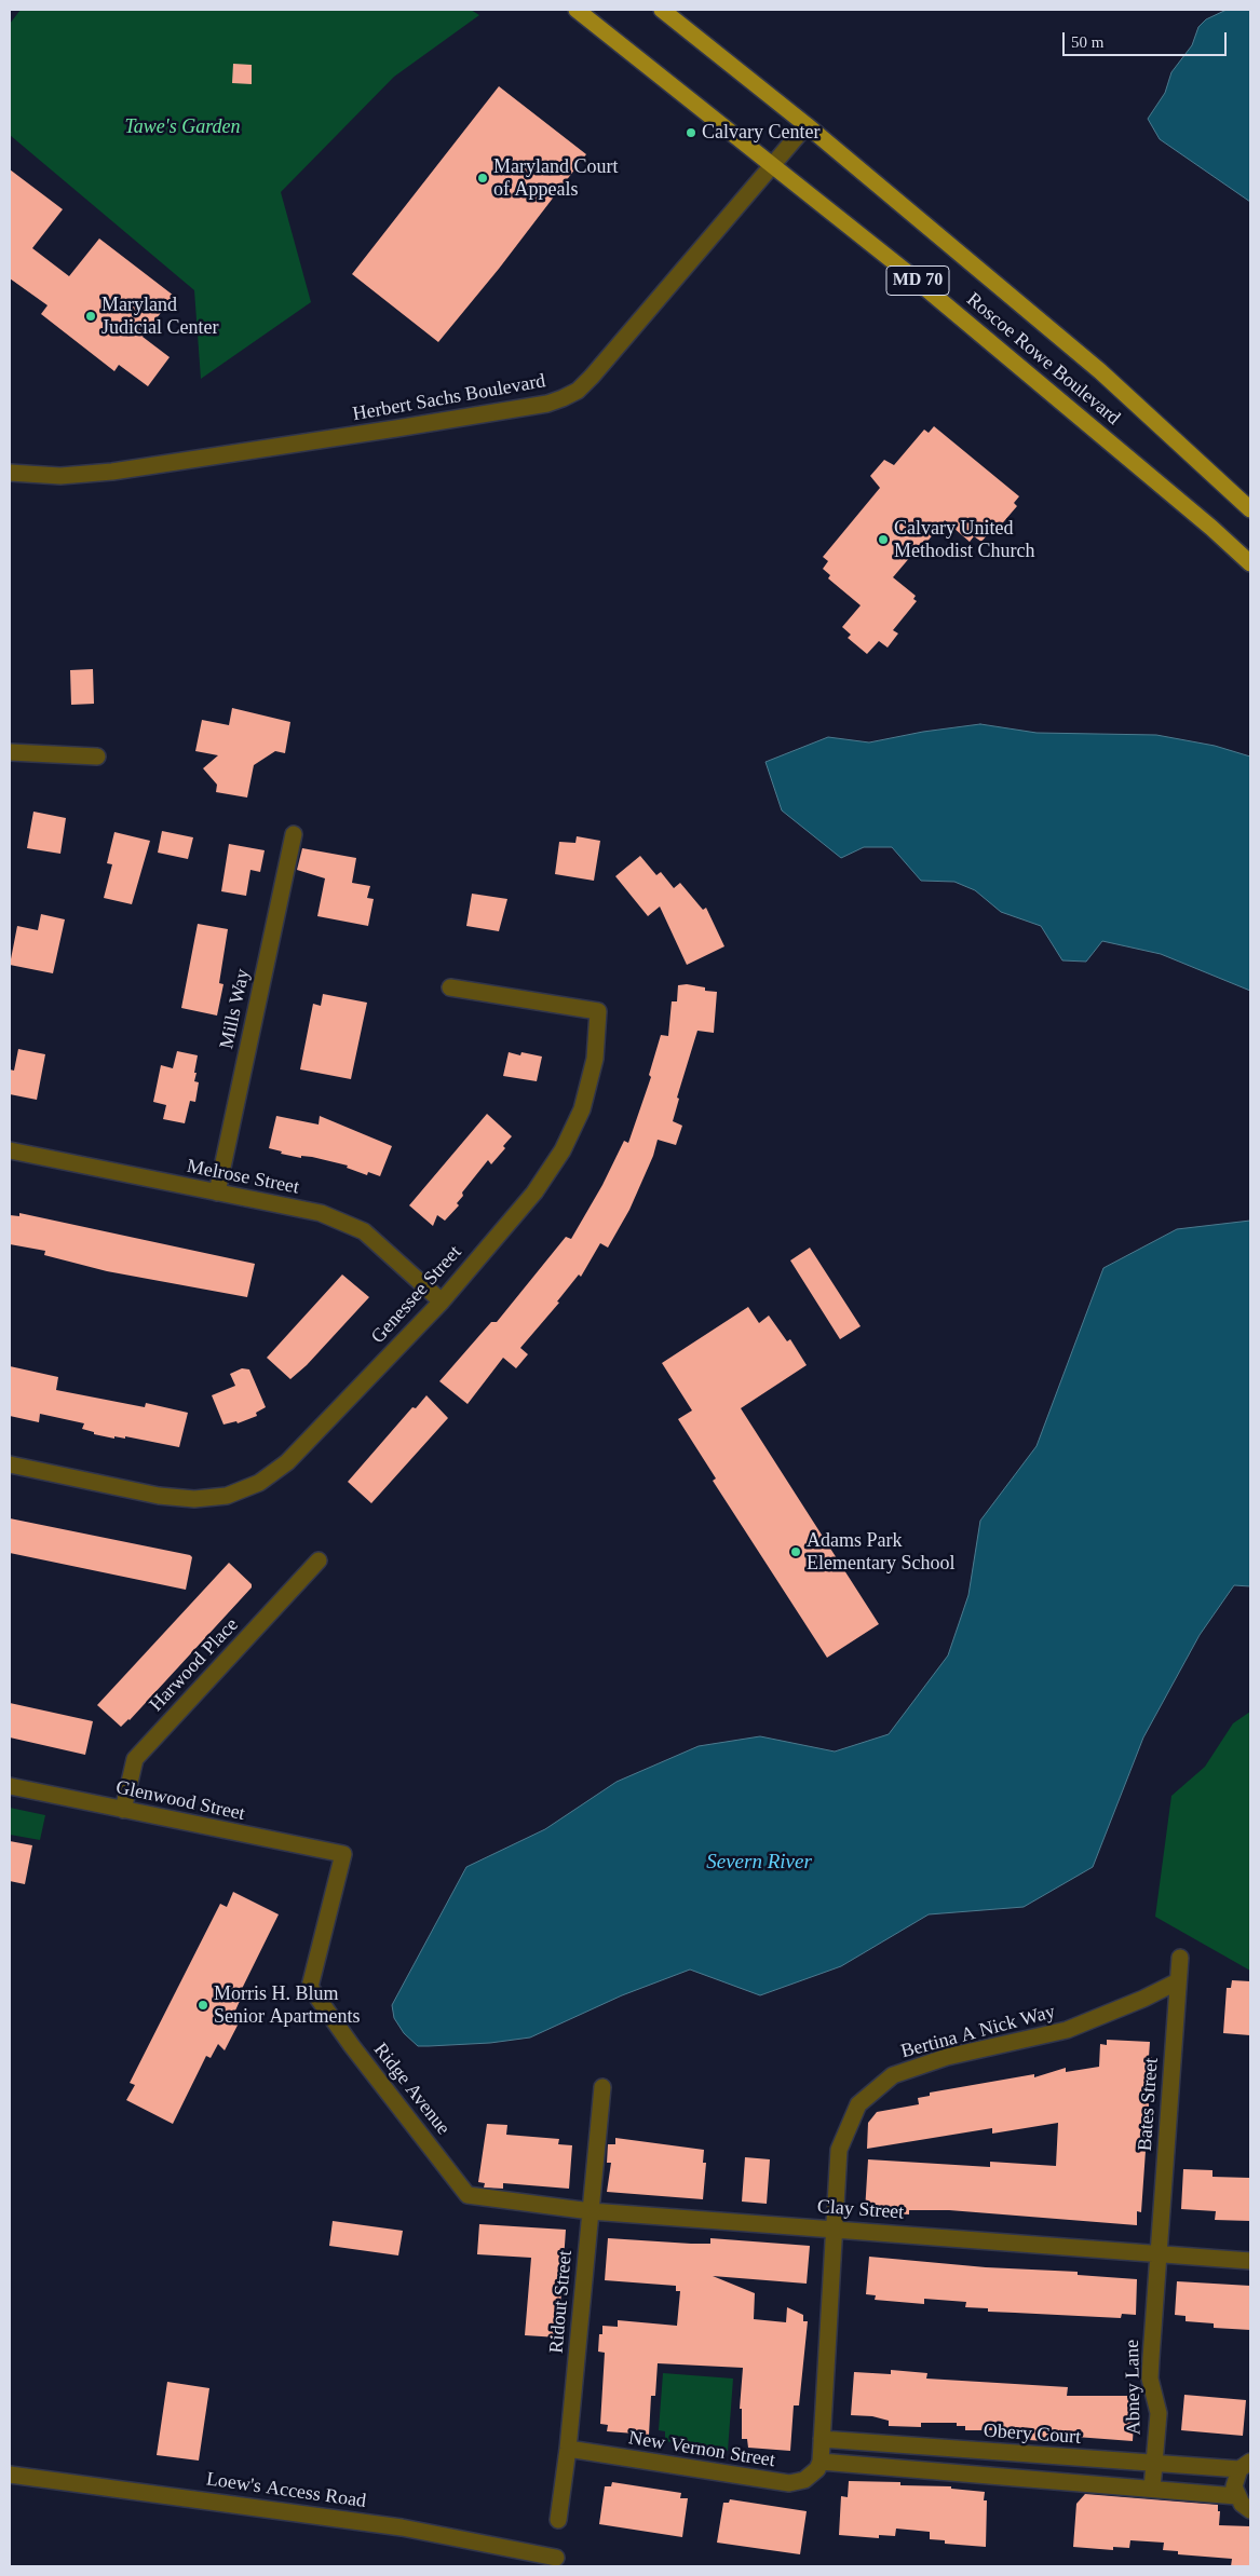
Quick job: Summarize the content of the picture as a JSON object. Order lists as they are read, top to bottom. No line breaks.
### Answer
{"streets":{"main road":["MD 70","Roscoe Rowe Boulevard"],"street":["Herbert Sachs Boulevard","Mills Way","Melrose Street","Genessee Street","Harwood Place","Glenwood Street","Bertina A Nick Way","Ridge Avenue","Bates Street","Clay Street","Ridout Street","Abney Lane","Obery Court","New Vernon Street","Loew's Access Road"]},"crossings":[["Roscoe Rowe Boulevard","Herbert Sachs Boulevard"],["Mills Way","Melrose Street"],["Melrose Street","Genessee Street"],["Harwood Place","Glenwood Street"],["Glenwood Street","Ridge Avenue"],["Bertina A Nick Way","Bates Street"],["Bertina A Nick Way","Clay Street"],["Bertina A Nick Way","Obery Court"],["Bertina A Nick Way","New Vernon Street"],["Ridge Avenue","Clay Street"],["Bates Street","Clay Street"],["Bates Street","Abney Lane"],["Clay Street","Ridout Street"],["Clay Street","Abney Lane"],["Ridout Street","New Vernon Street"],["Abney Lane","Obery Court"]],"water":["Severn River"],"parks":["Tawe's Garden"],"places":["Calvary Center","Maryland Court of Appeals","Maryland Judicial Center","Calvary United Methodist Church","Adams Park Elementary School","Morris H. Blum Senior Apartments"],"scale_bar":"50 m"}
